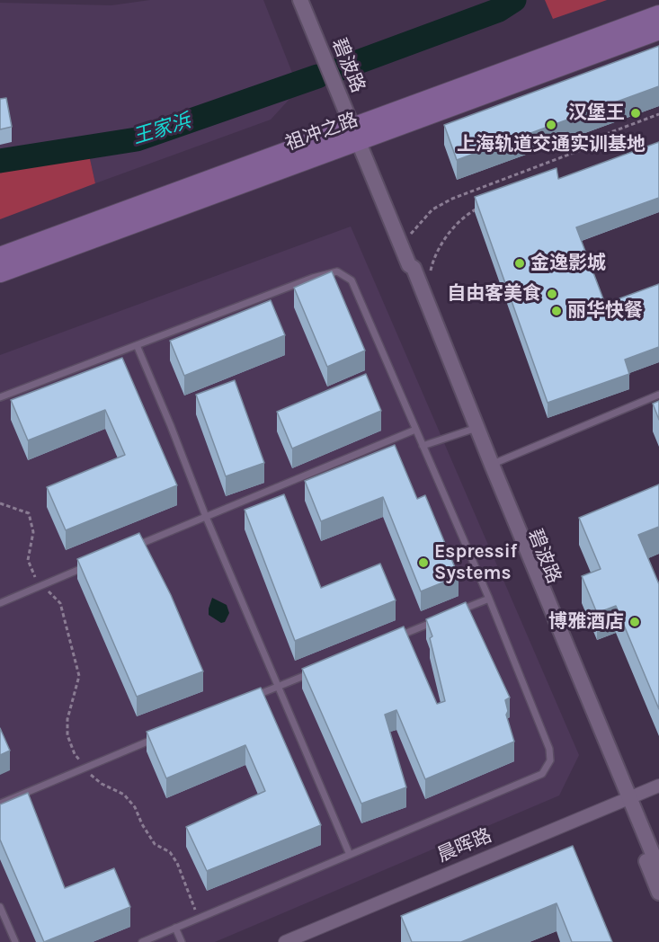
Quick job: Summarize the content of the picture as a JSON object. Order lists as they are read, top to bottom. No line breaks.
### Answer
{"streets":{"main road":["祖冲之路"],"street":["碧波路","晨晖路"]},"crossings":[["碧波路","祖冲之路"],["碧波路","晨晖路"]],"water":["王家浜"],"places":["汉堡王","上海轨道交通实训基地","金逸影城","自由客美食","丽华快餐","Espressif Systems","博雅酒店"]}
